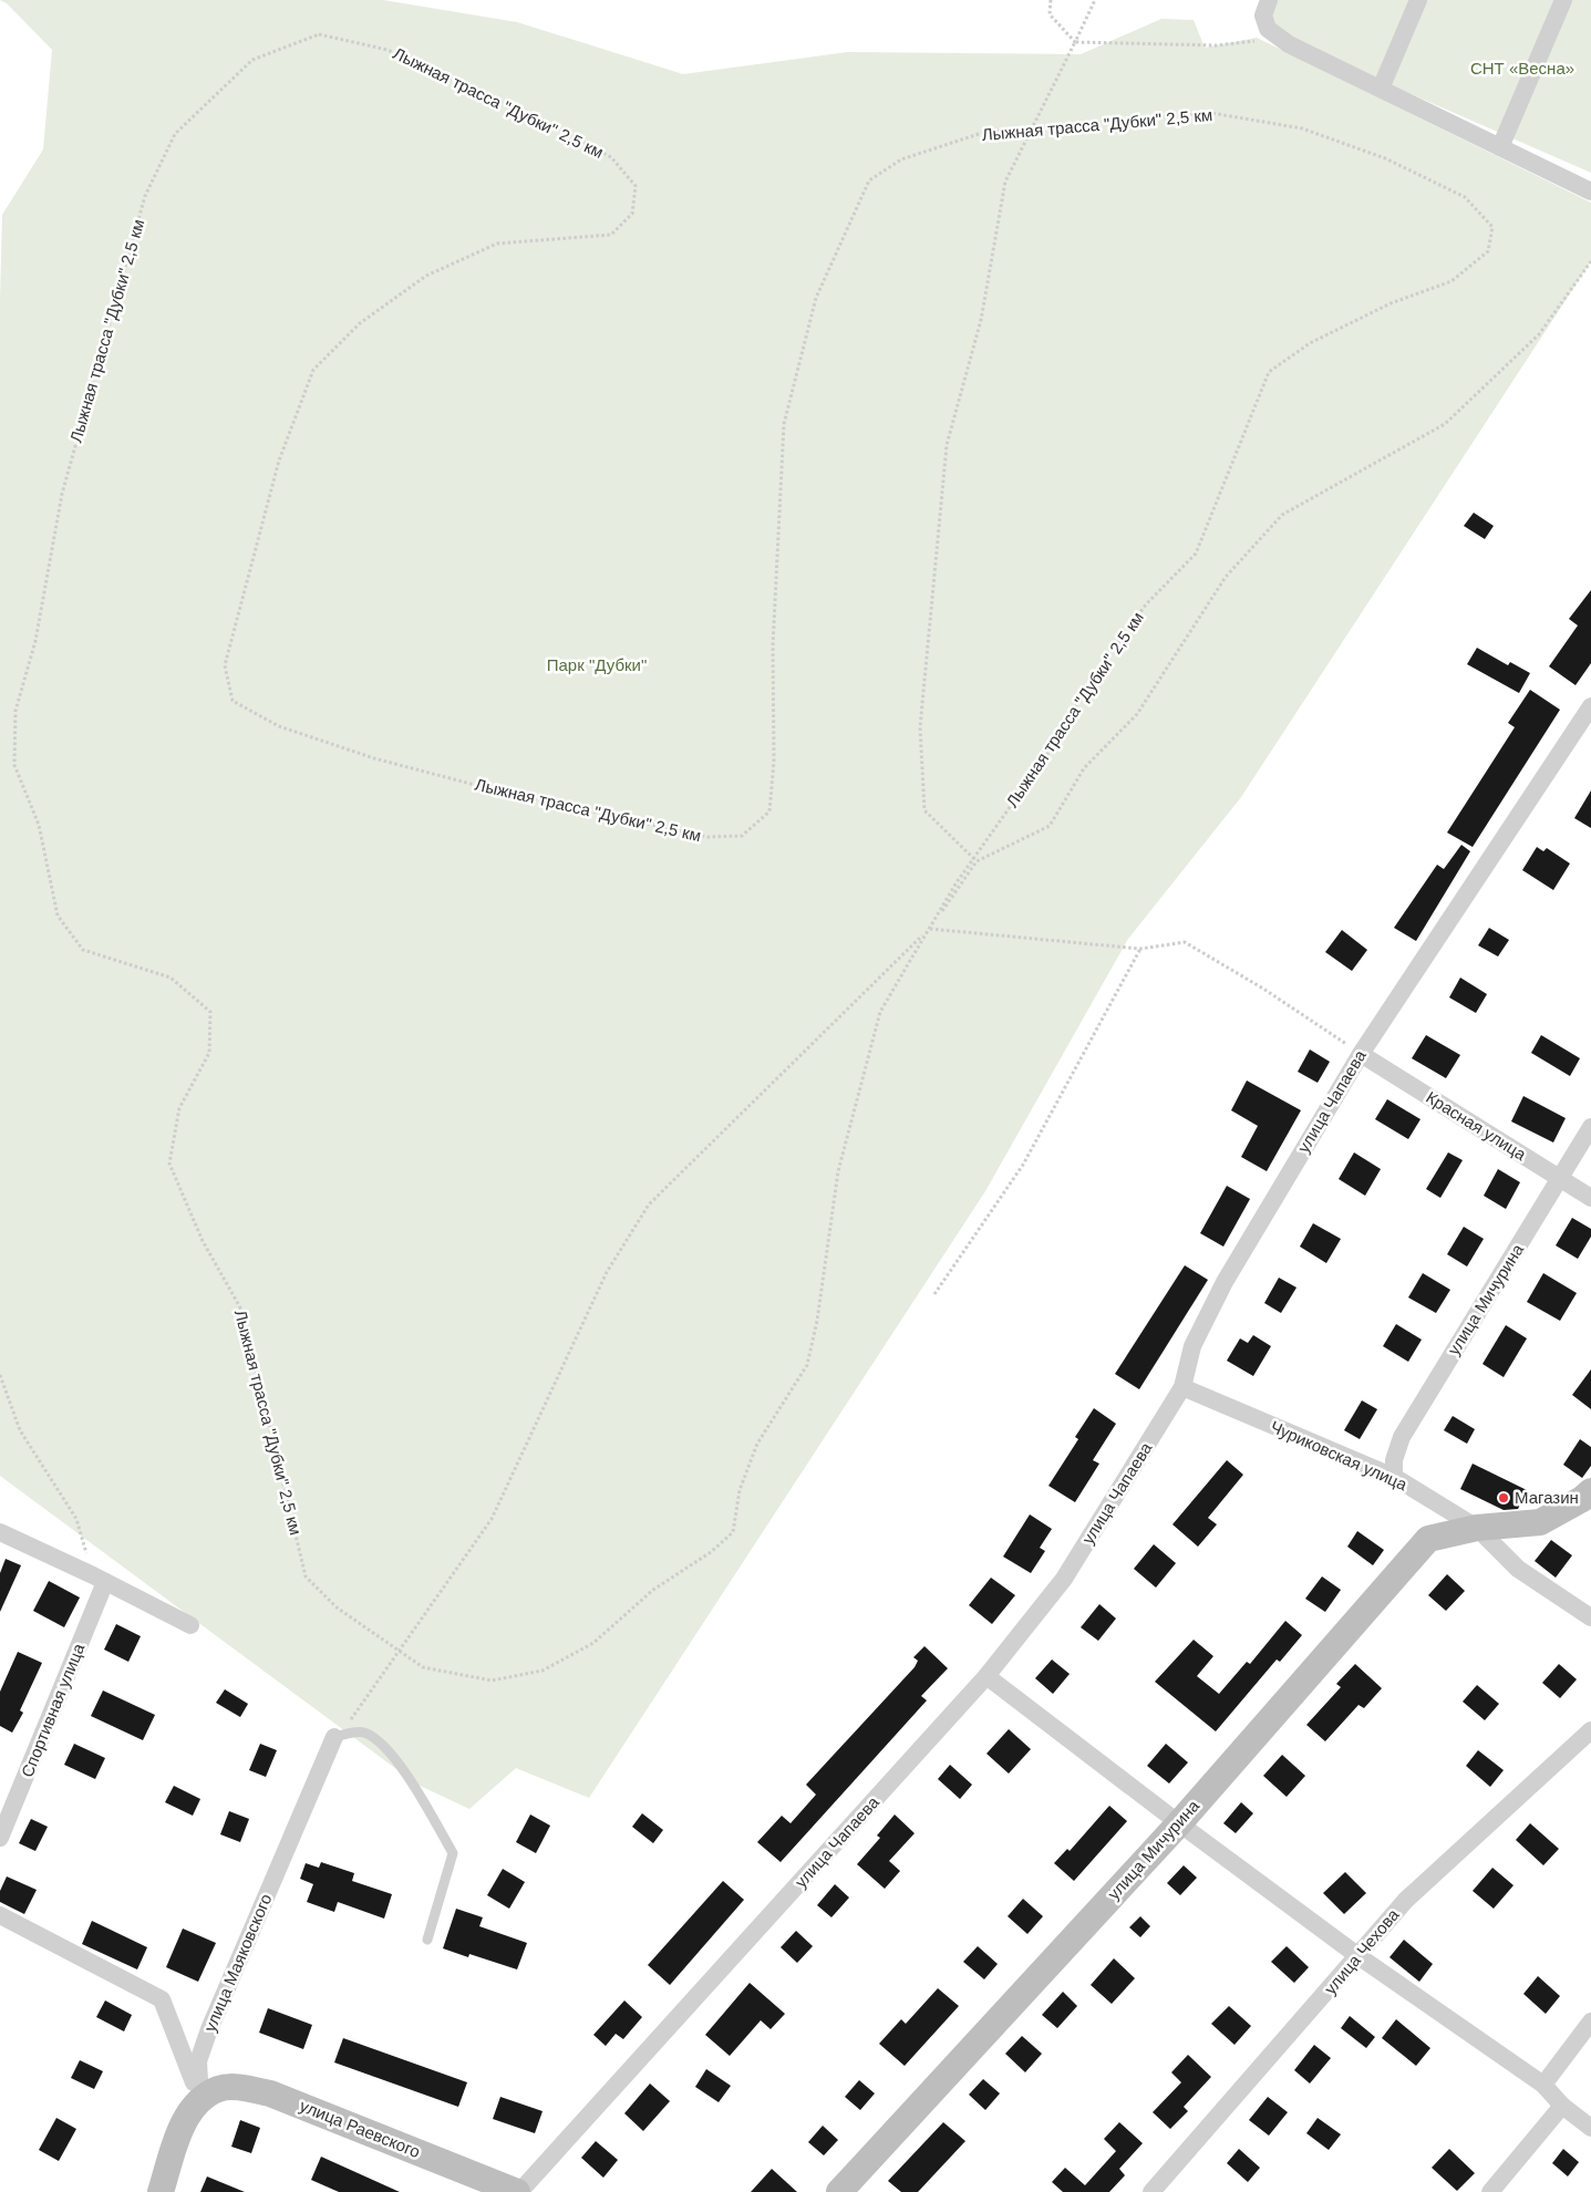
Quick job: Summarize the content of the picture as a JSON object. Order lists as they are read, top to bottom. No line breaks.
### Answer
{"streets":{"street":["улица Чапаева","Красная улица","улица Мичурина","Чуриковская улица","Спортивная улица","улица Чехова","улица Маяковского","улица Раевского"],"path":["Лыжная трасса \"Дубки\" 2,5 км"]},"crossings":[["улица Чапаева","Красная улица"],["улица Чапаева","Чуриковская улица"],["улица Чапаева","улица Раевского"],["Красная улица","улица Мичурина"],["улица Мичурина","Чуриковская улица"],["улица Маяковского","улица Раевского"]],"parks":["СНТ «Весна»","Парк \"Дубки\""],"places":["Магазин"]}
